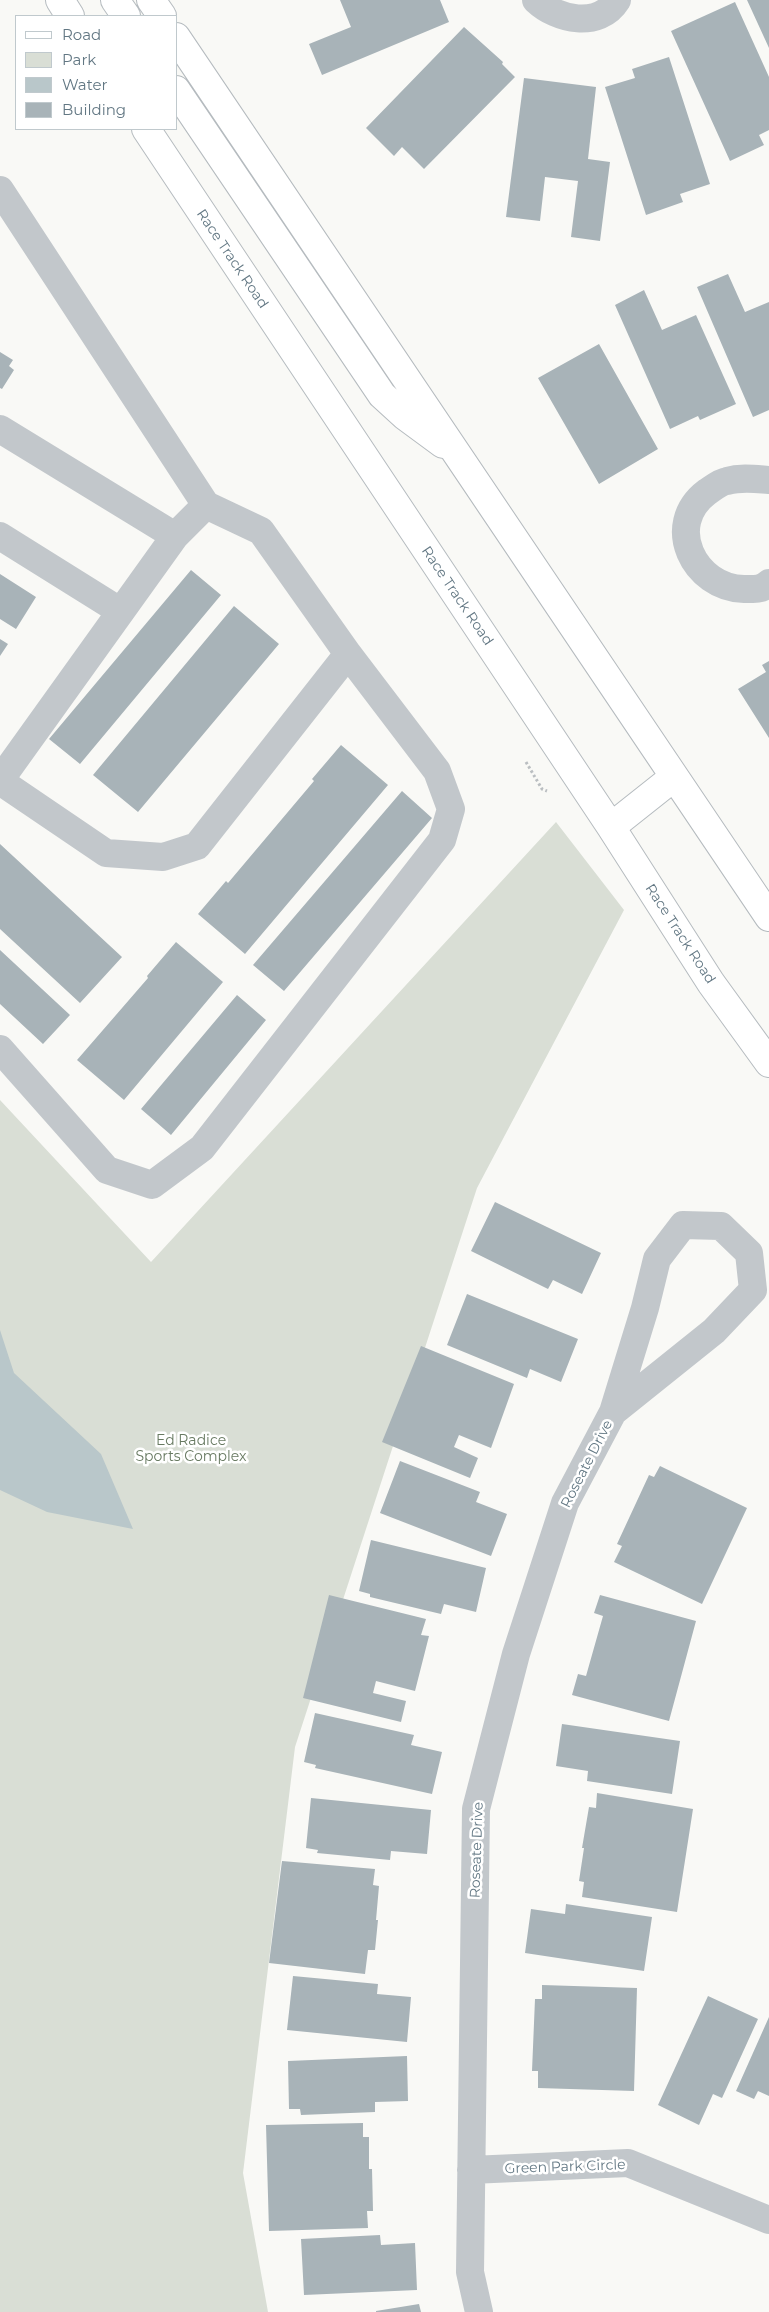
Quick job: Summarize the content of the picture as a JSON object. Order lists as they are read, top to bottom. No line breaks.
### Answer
{"streets":{"main road":["Race Track Road"],"street":["Roseate Drive","Green Park Circle"]},"crossings":[["Roseate Drive","Green Park Circle"]],"parks":["Ed Radice Sports Complex"],"legend":["Road","Park","Water","Building"]}
